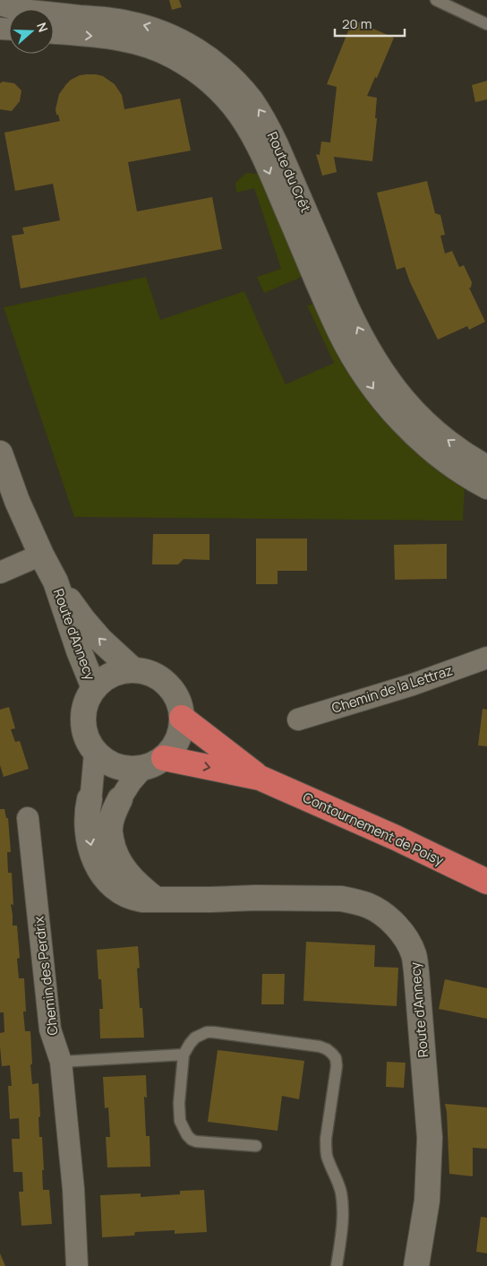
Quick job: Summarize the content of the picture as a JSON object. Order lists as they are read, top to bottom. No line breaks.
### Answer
{"streets":{"highway":["Contournement de Poisy"],"street":["Route du Crêt","Route d'Annecy","Chemin de la Lettraz","Chemin des Perdrix"]},"crossings":[["Route d'Annecy","Contournement de Poisy"]],"scale_bar":"20 m","north":"right"}
